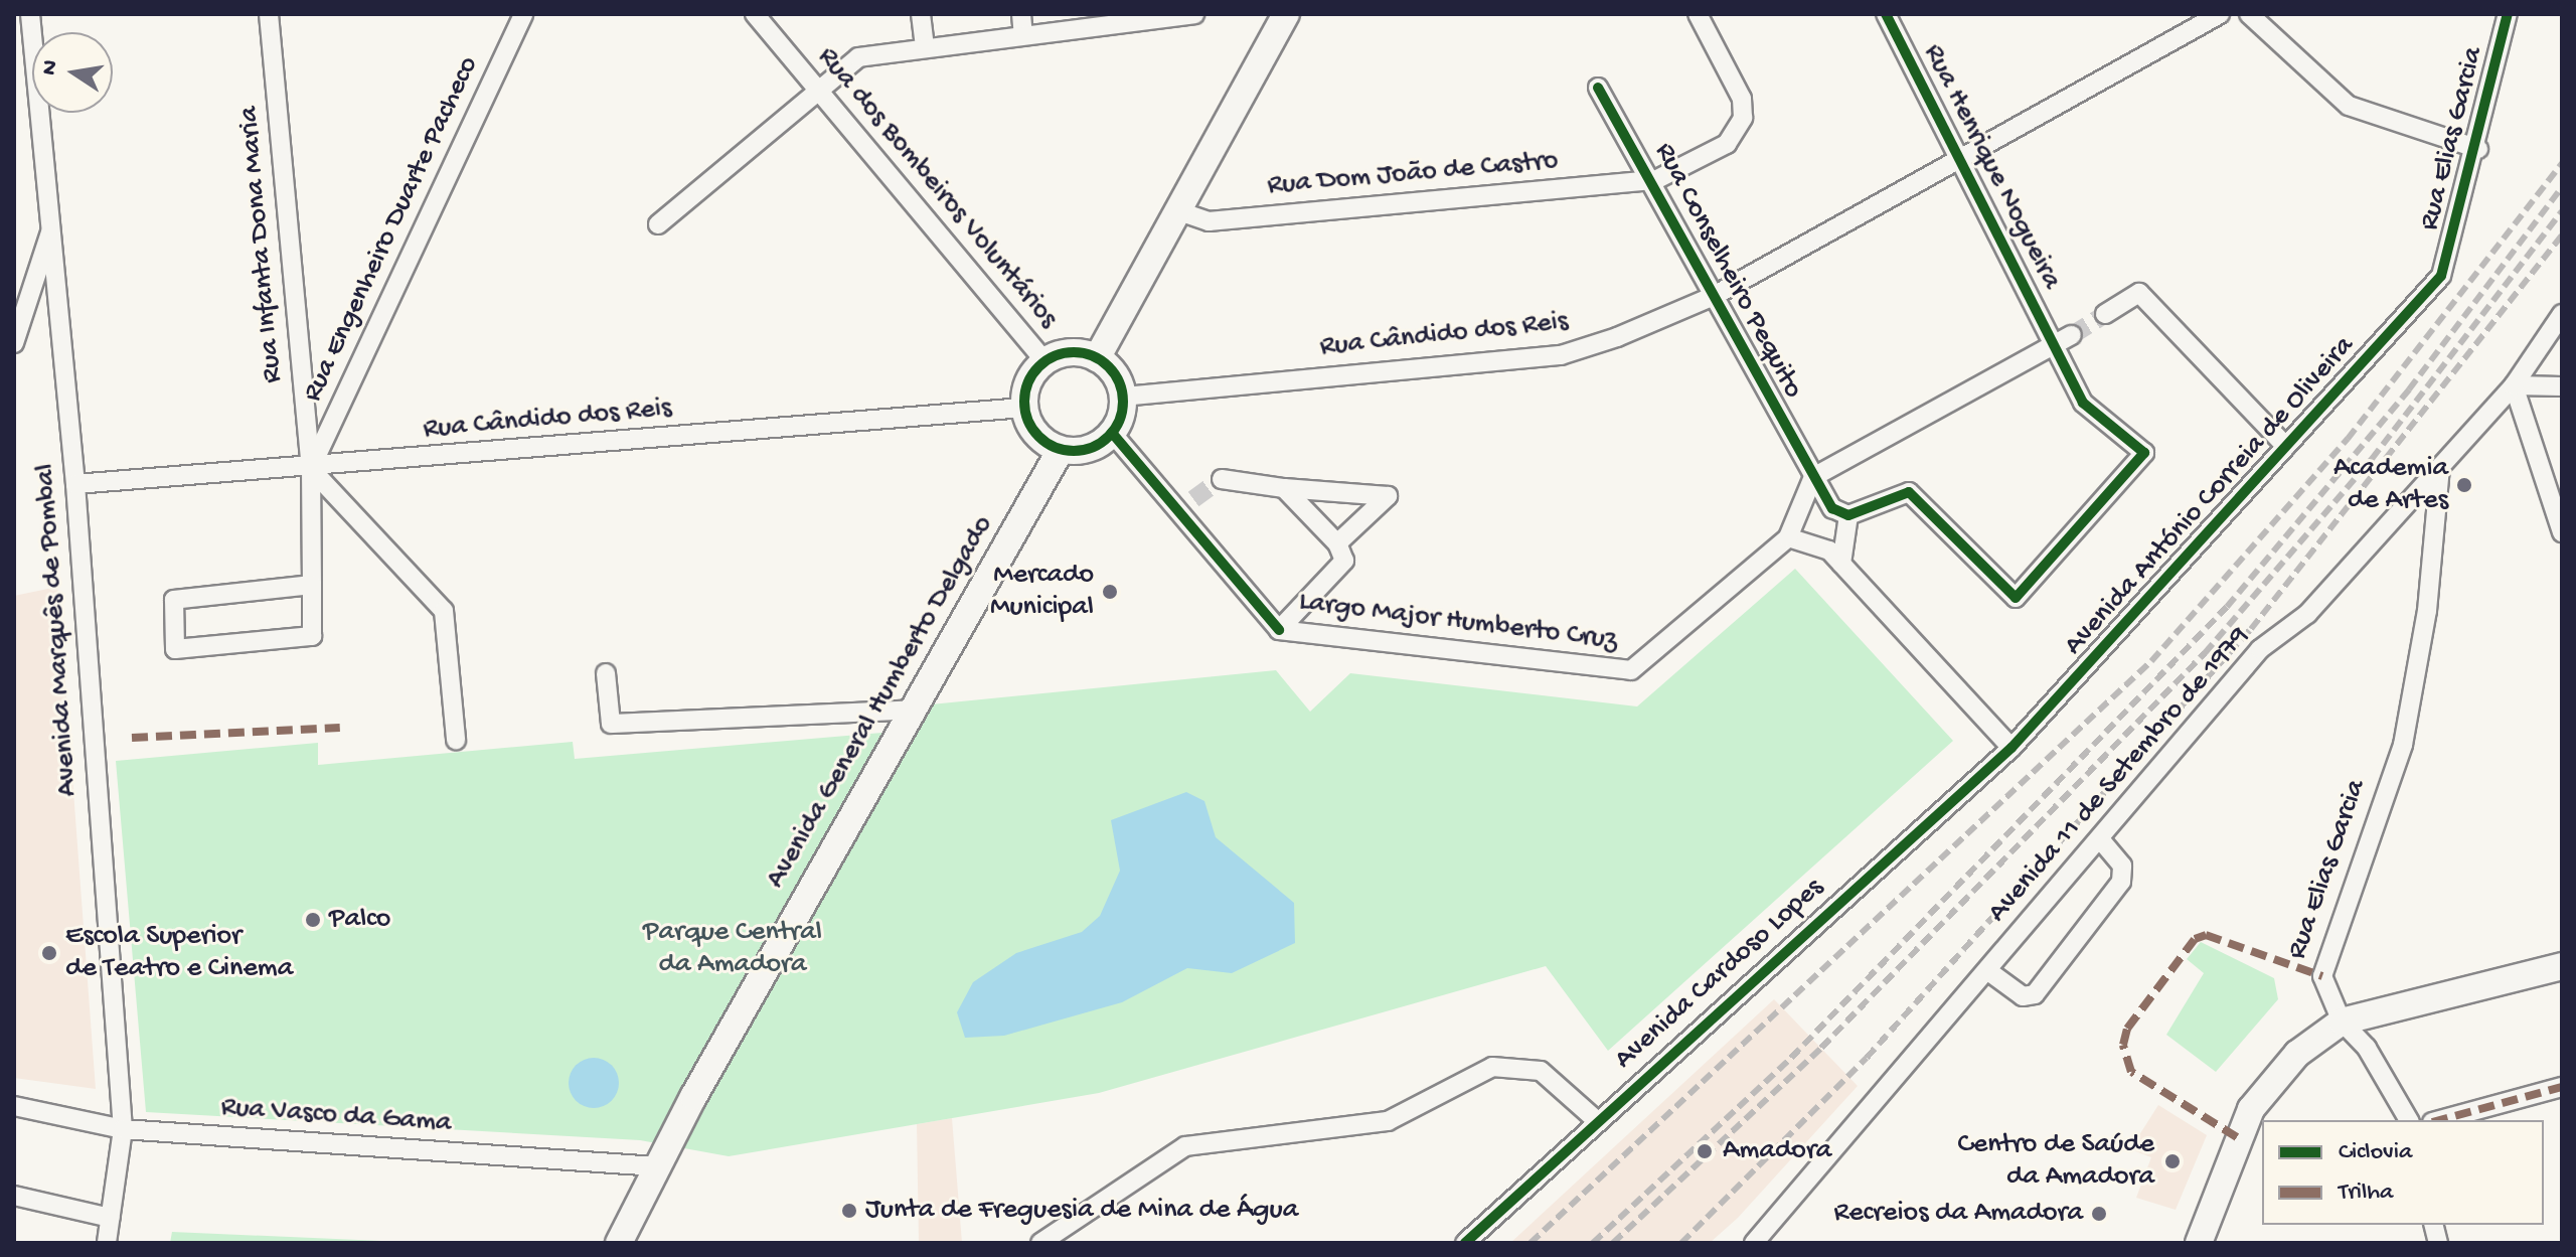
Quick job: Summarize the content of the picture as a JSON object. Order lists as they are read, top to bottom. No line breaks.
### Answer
{"streets":{"street":["Rua Elias Garcia","Rua Henrique Nogueira","Rua Dom João de Castro","Rua dos Bombeiros Voluntários","Rua Engenheiro Duarte Pacheco","Rua Infanta Dona Maria","Rua Conselheiro Pequito","Rua Cândido dos Reis","Avenida António Correia de Oliveira","Largo Major Humberto Cruz","Avenida Marquês de Pombal","Avenida General Humberto Delgado","Avenida 11 de Setembro de 1979","Avenida Cardoso Lopes","Rua Vasco da Gama"]},"crossings":[["Rua Elias Garcia","Avenida António Correia de Oliveira"],["Rua Elias Garcia","Avenida 11 de Setembro de 1979"],["Rua Henrique Nogueira","Rua Conselheiro Pequito"],["Rua Henrique Nogueira","Rua Cândido dos Reis"],["Rua Dom João de Castro","Rua Conselheiro Pequito"],["Rua dos Bombeiros Voluntários","Rua Cândido dos Reis"],["Rua dos Bombeiros Voluntários","Avenida General Humberto Delgado"],["Rua Engenheiro Duarte Pacheco","Rua Infanta Dona Maria"],["Rua Engenheiro Duarte Pacheco","Rua Cândido dos Reis"],["Rua Infanta Dona Maria","Rua Cândido dos Reis"],["Rua Conselheiro Pequito","Rua Cândido dos Reis"],["Rua Cândido dos Reis","Avenida Marquês de Pombal"],["Rua Cândido dos Reis","Avenida General Humberto Delgado"],["Avenida António Correia de Oliveira","Avenida Cardoso Lopes"],["Avenida Marquês de Pombal","Rua Vasco da Gama"],["Avenida General Humberto Delgado","Rua Vasco da Gama"]],"parks":["Parque Central da Amadora"],"places":["Academia de Artes","Mercado Municipal","Palco","Escola Superior de Teatro e Cinema","Amadora","Centro de Saúde da Amadora","Junta de Freguesia de Mina de Água","Recreios da Amadora"],"legend":["Ciclovia","Trilha"],"north":"left"}
